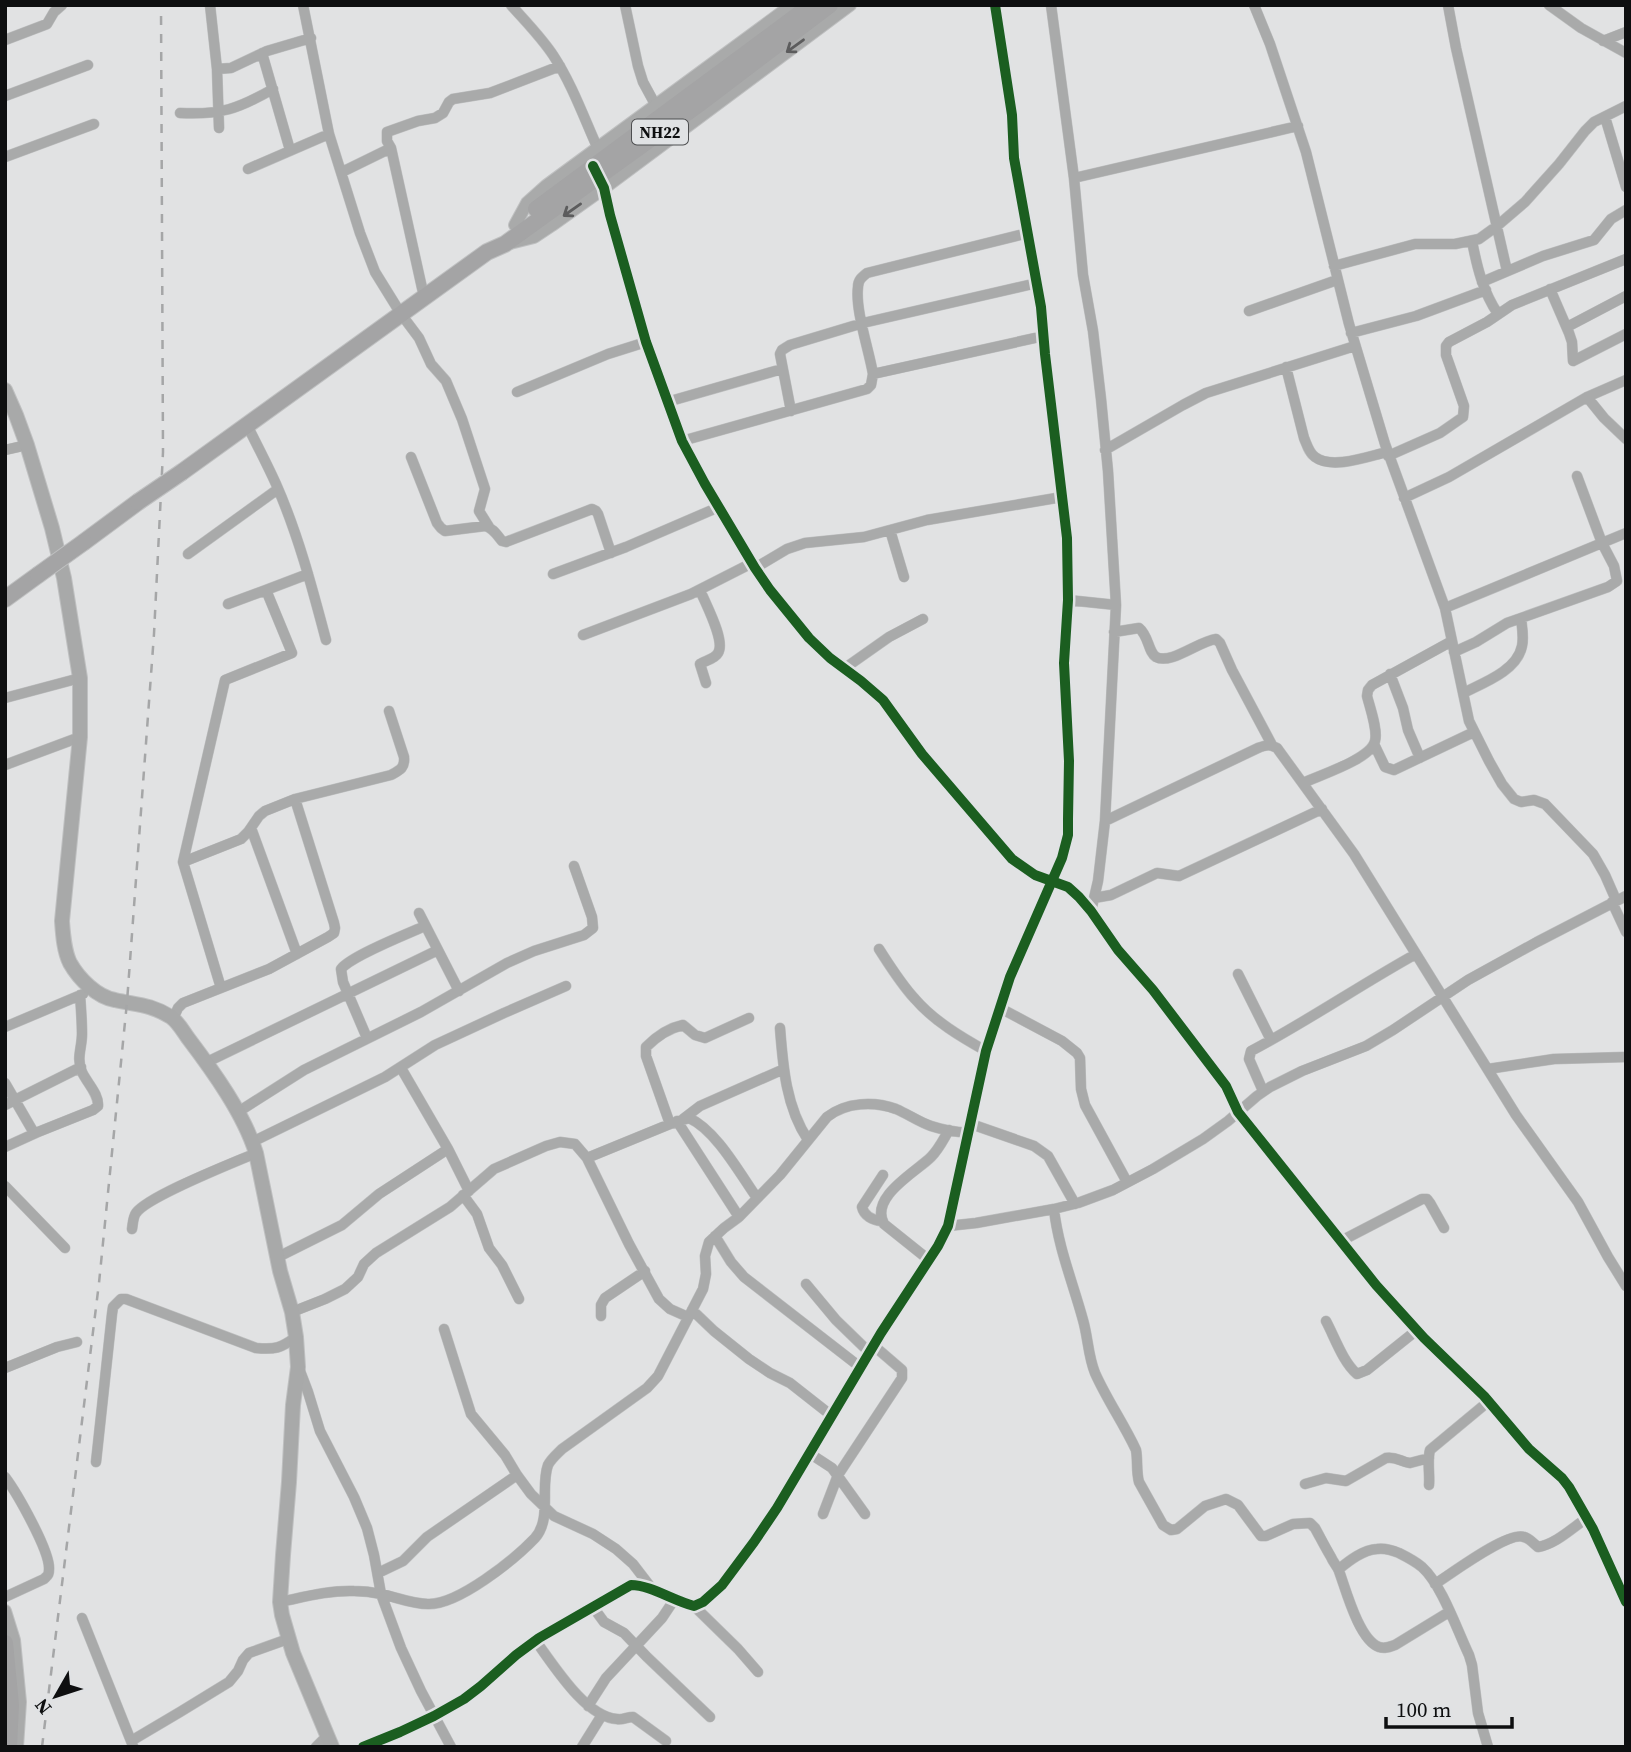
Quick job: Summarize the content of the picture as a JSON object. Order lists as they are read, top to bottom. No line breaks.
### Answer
{"streets":{"highway":["NH22"]},"scale_bar":"100 m","north":"bottom left"}
